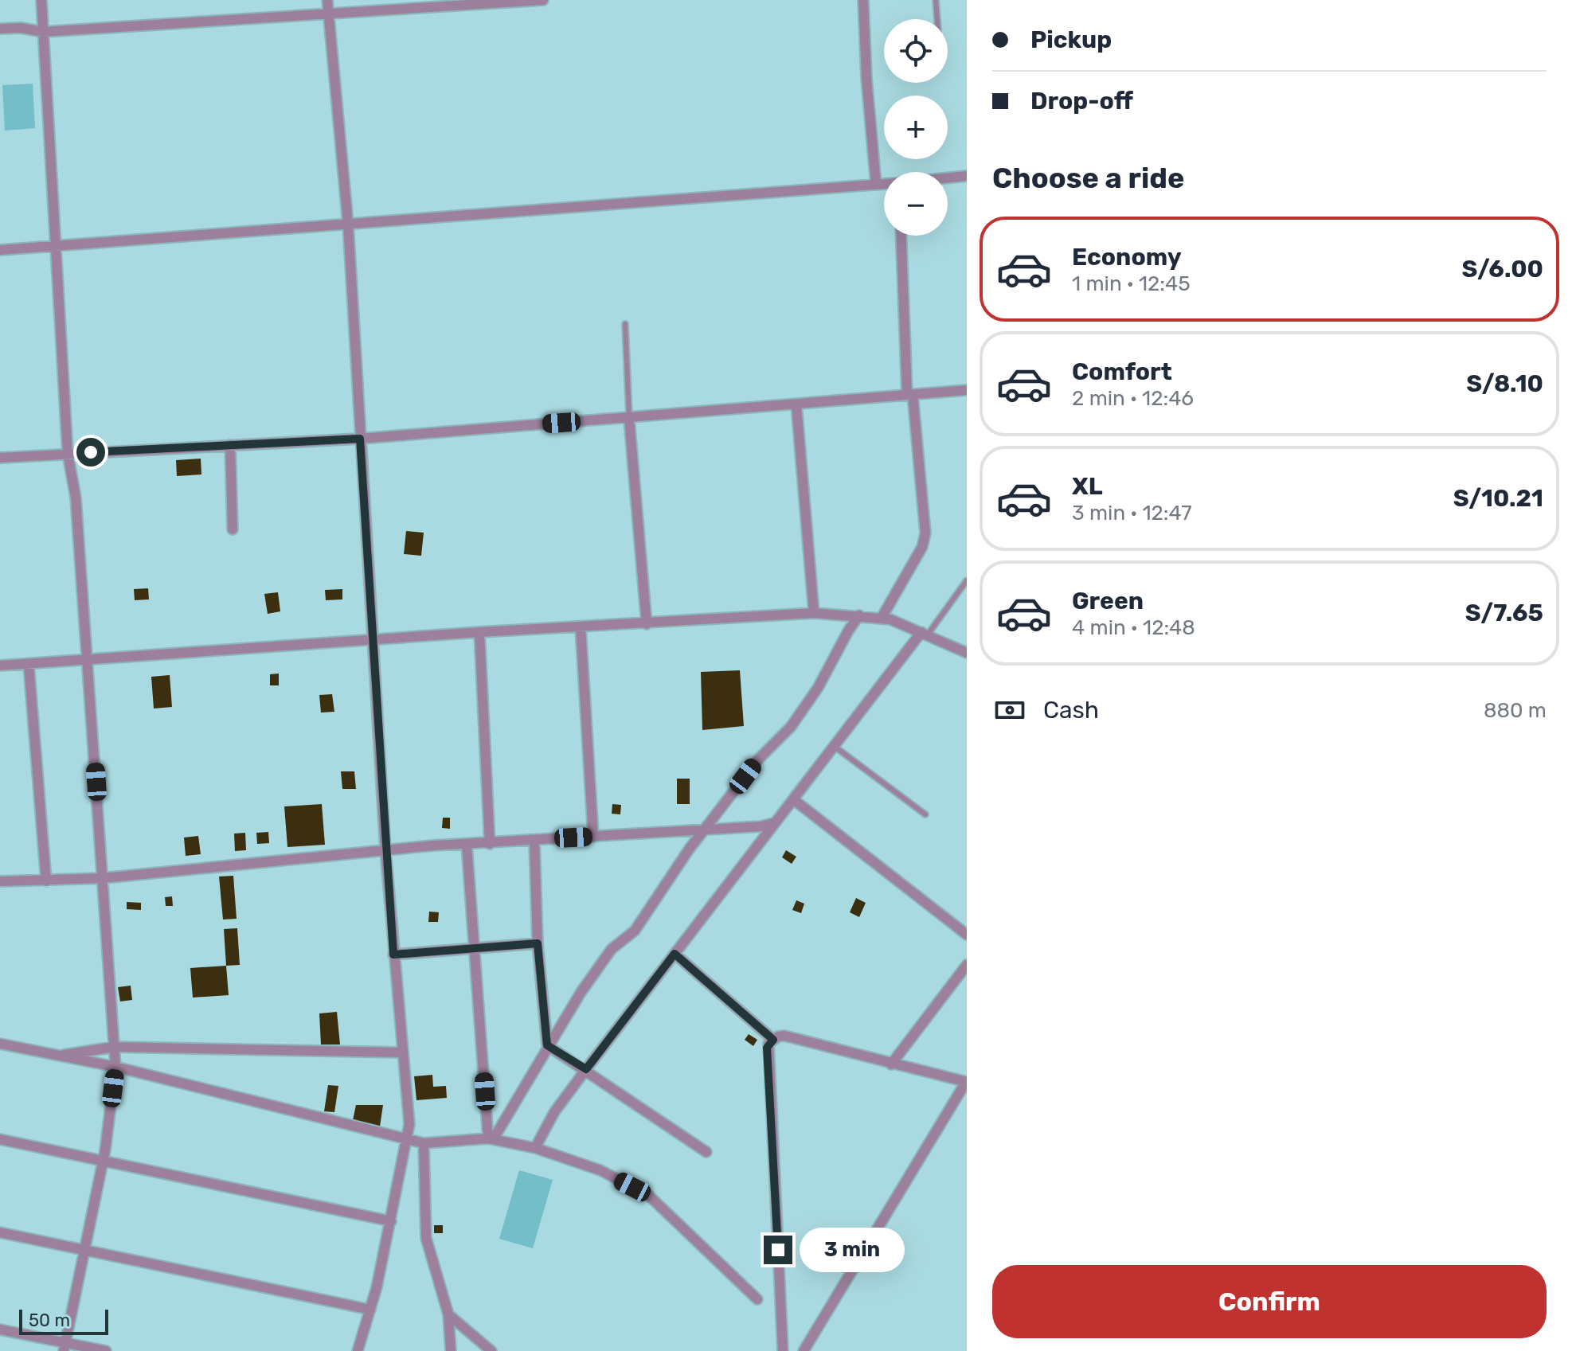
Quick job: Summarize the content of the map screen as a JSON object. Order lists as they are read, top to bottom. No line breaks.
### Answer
{"scale_bar":"50 m","page":{"banner":["Pickup","Drop-off"],"map_buttons":["+","−"],"heading":"Choose a ride","list":[{"name":"Economy","note":"1 min · 12:45","value":"S/6.00"},{"name":"Comfort","note":"2 min · 12:46","value":"S/8.10"},{"name":"XL","note":"3 min · 12:47","value":"S/10.21"},{"name":"Green","note":"4 min · 12:48","value":"S/7.65"}],"pay":["Cash","880 m"],"bubble":"3 min","buttons":"Confirm","scale":"50 m"}}
